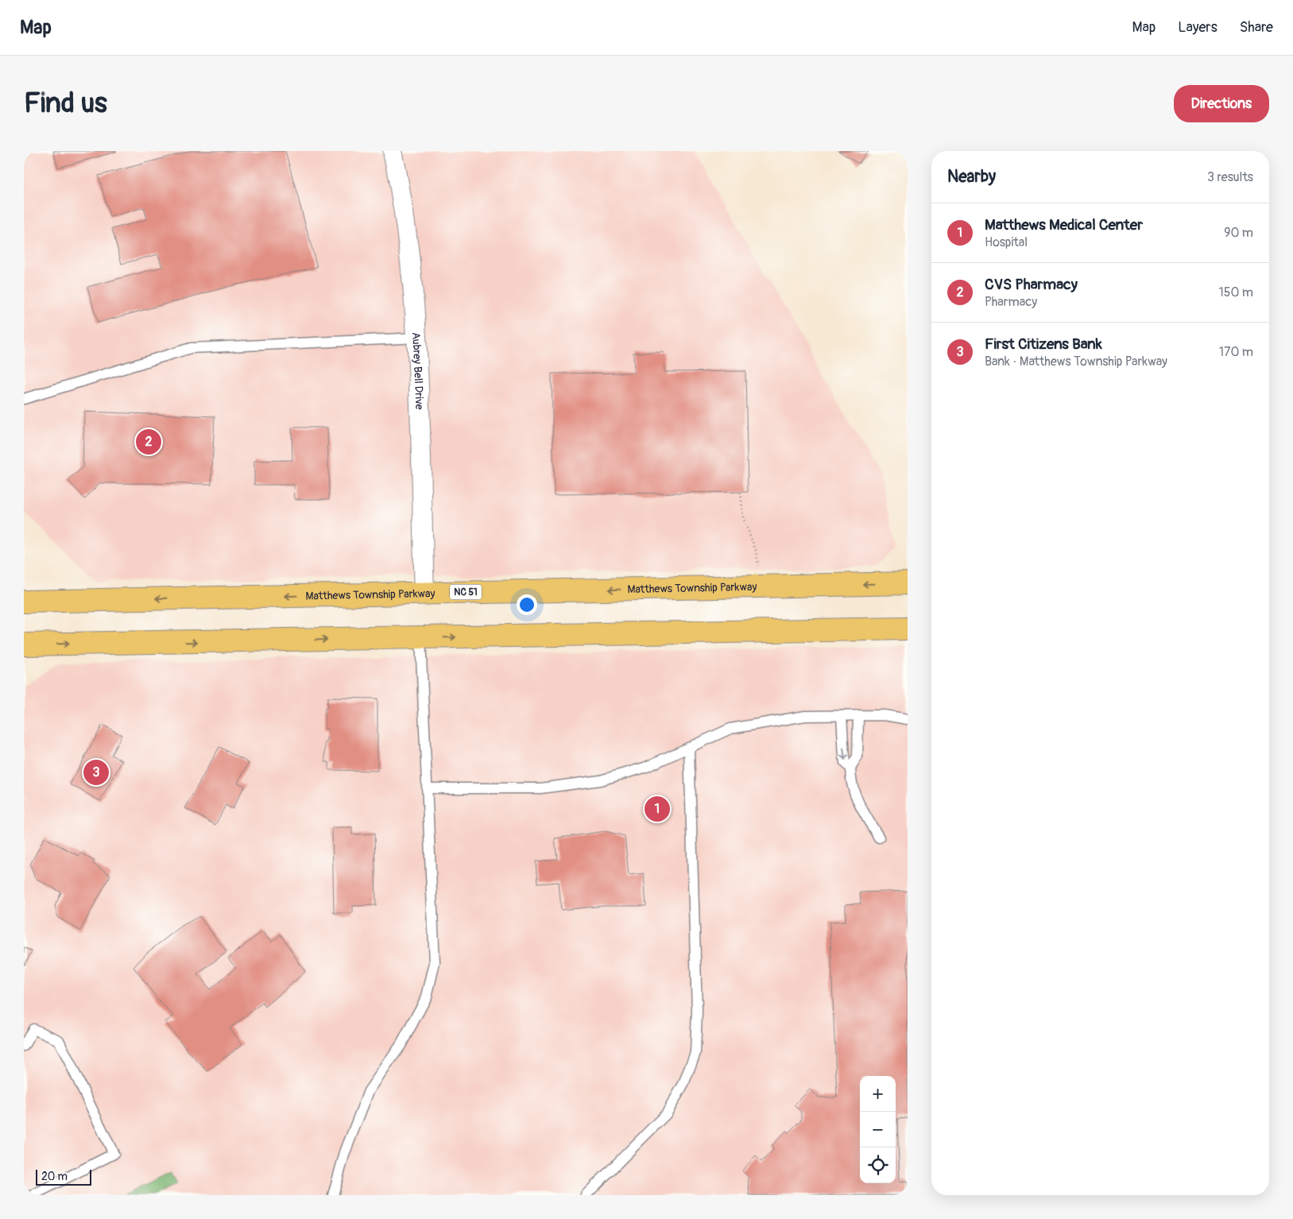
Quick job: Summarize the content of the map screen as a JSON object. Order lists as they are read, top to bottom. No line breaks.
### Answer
{"streets":{"main road":["Matthews Township Parkway","NC 51"],"street":["Aubrey Bell Drive"]},"crossings":[["Aubrey Bell Drive","Matthews Township Parkway"]],"scale_bar":"20 m","page":{"header":"Map","nav":["Map","Layers","Share"],"buttons":"Directions","title":"Find us","heading":["Nearby","3 results"],"list":[{"mark":"1","name":"Matthews Medical Center","note":"Hospital","value":"90 m"},{"mark":"2","name":"CVS Pharmacy","note":"Pharmacy","value":"150 m"},{"mark":"3","name":"First Citizens Bank","note":"Bank · Matthews Township Parkway","value":"170 m"}],"pins":["2","3","1"],"map_buttons":["+","−"],"scale":"20 m"}}
